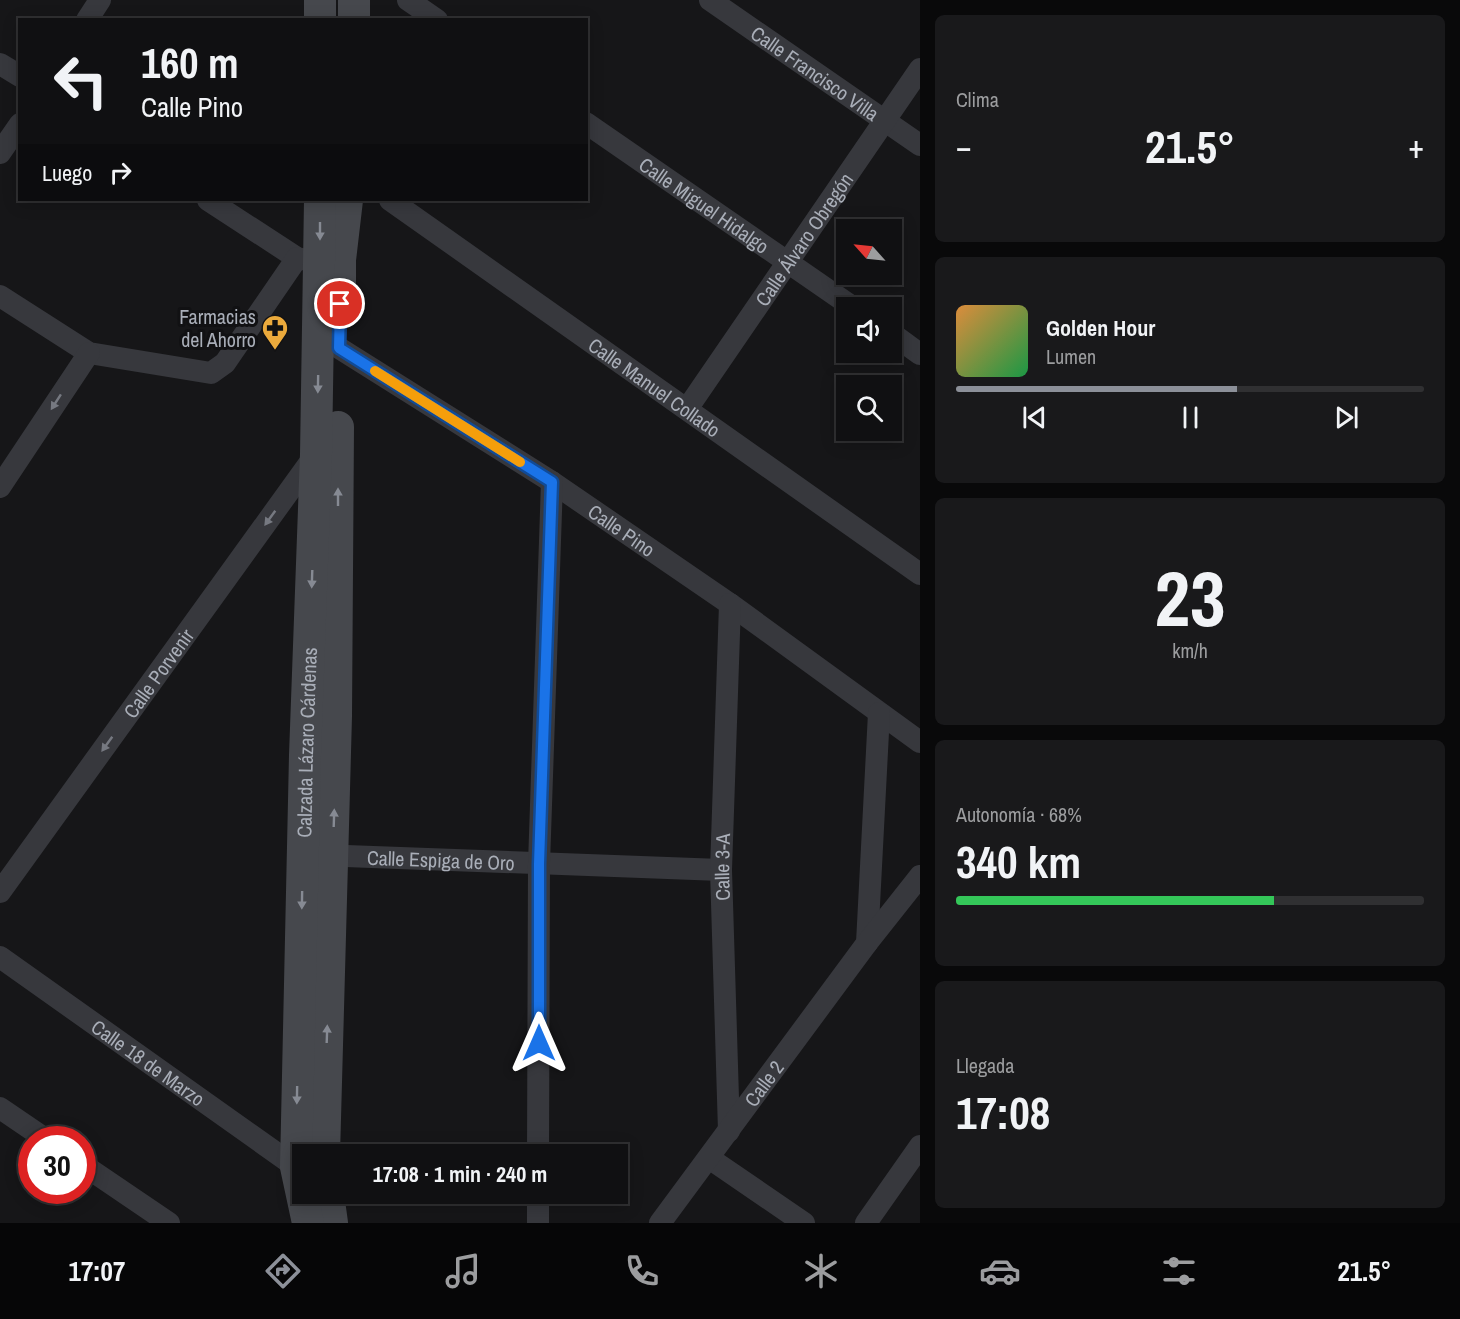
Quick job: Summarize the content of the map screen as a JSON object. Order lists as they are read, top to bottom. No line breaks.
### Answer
{"streets":{"street":["Calle Francisco Villa","Calle Miguel Hidalgo","Calle Álvaro Obregón","Calle Manuel Collado","Calle Pino","Calle Porvenir","Calzada Lázaro Cárdenas","Calle Espiga de Oro","Calle 3-A","Calle 18 de Marzo","Calle 2"]},"crossings":[["Calle Francisco Villa","Calle Álvaro Obregón"],["Calle Miguel Hidalgo","Calle Álvaro Obregón"],["Calle Álvaro Obregón","Calle Manuel Collado"],["Calle Pino","Calzada Lázaro Cárdenas"],["Calle Pino","Calle 3-A"],["Calle Porvenir","Calzada Lázaro Cárdenas"],["Calzada Lázaro Cárdenas","Calle Espiga de Oro"],["Calle Espiga de Oro","Calle 3-A"],["Calle 3-A","Calle 2"]],"one_way":["Calle Porvenir"],"places":{"pharmacy":["Farmacias del Ahorro"]},"north":"top left","page":{"tile":["Clima",["23","km/h"],["Autonomía · 68%","340 km"],["Llegada","17:08"]],"turn":["160 m","Calle Pino"],"heat":["−","21.5°","+"],"then":"Luego","song":["Golden Hour","Lumen"],"limit":"30","trip":"17:08 · 1 min · 240 m","tabs":["17:07","21.5°"]}}
